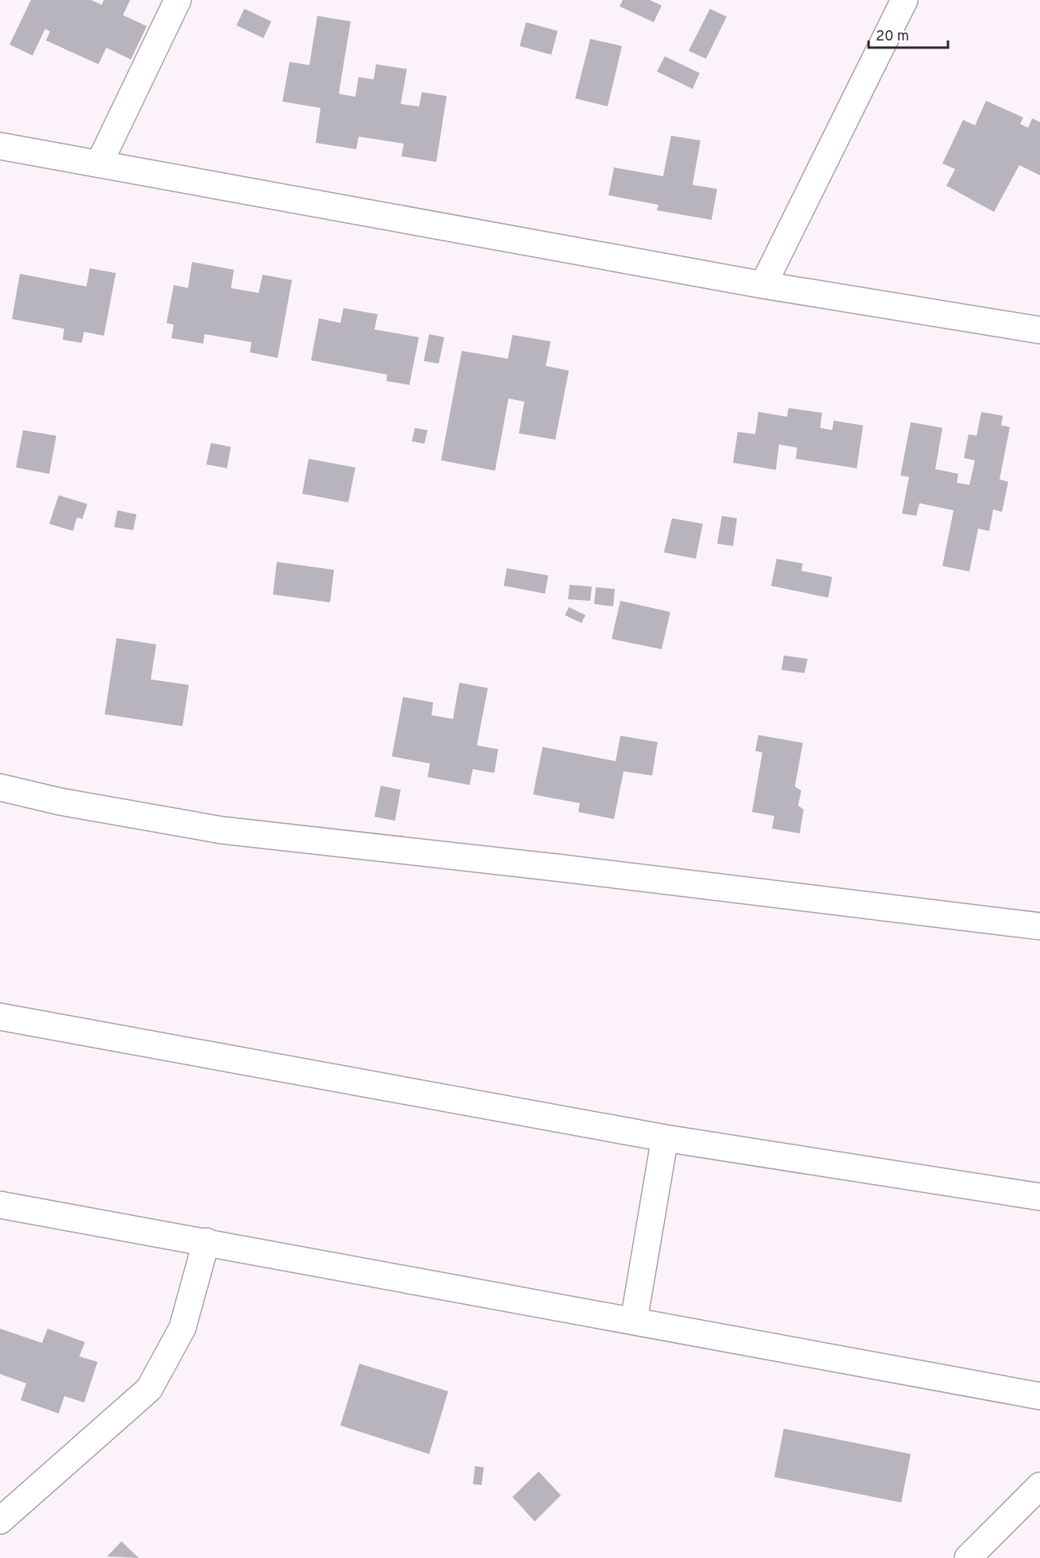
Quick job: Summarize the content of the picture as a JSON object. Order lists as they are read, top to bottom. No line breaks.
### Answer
{"scale_bar":"20 m"}
